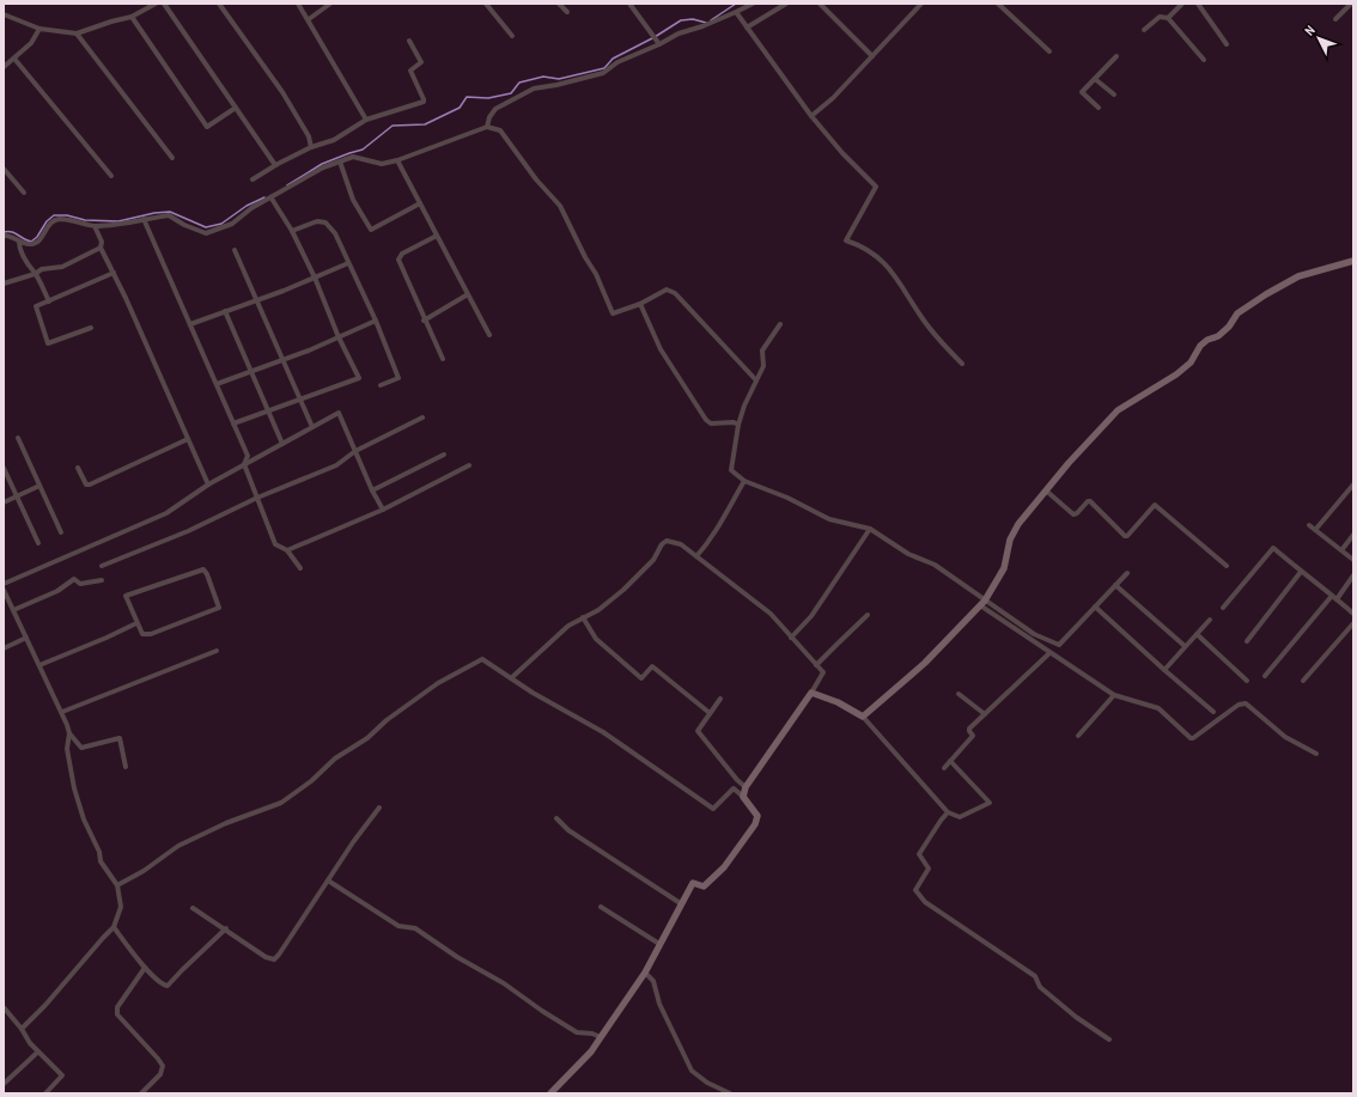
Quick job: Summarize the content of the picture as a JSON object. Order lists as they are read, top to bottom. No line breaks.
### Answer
{"north":"top left"}
